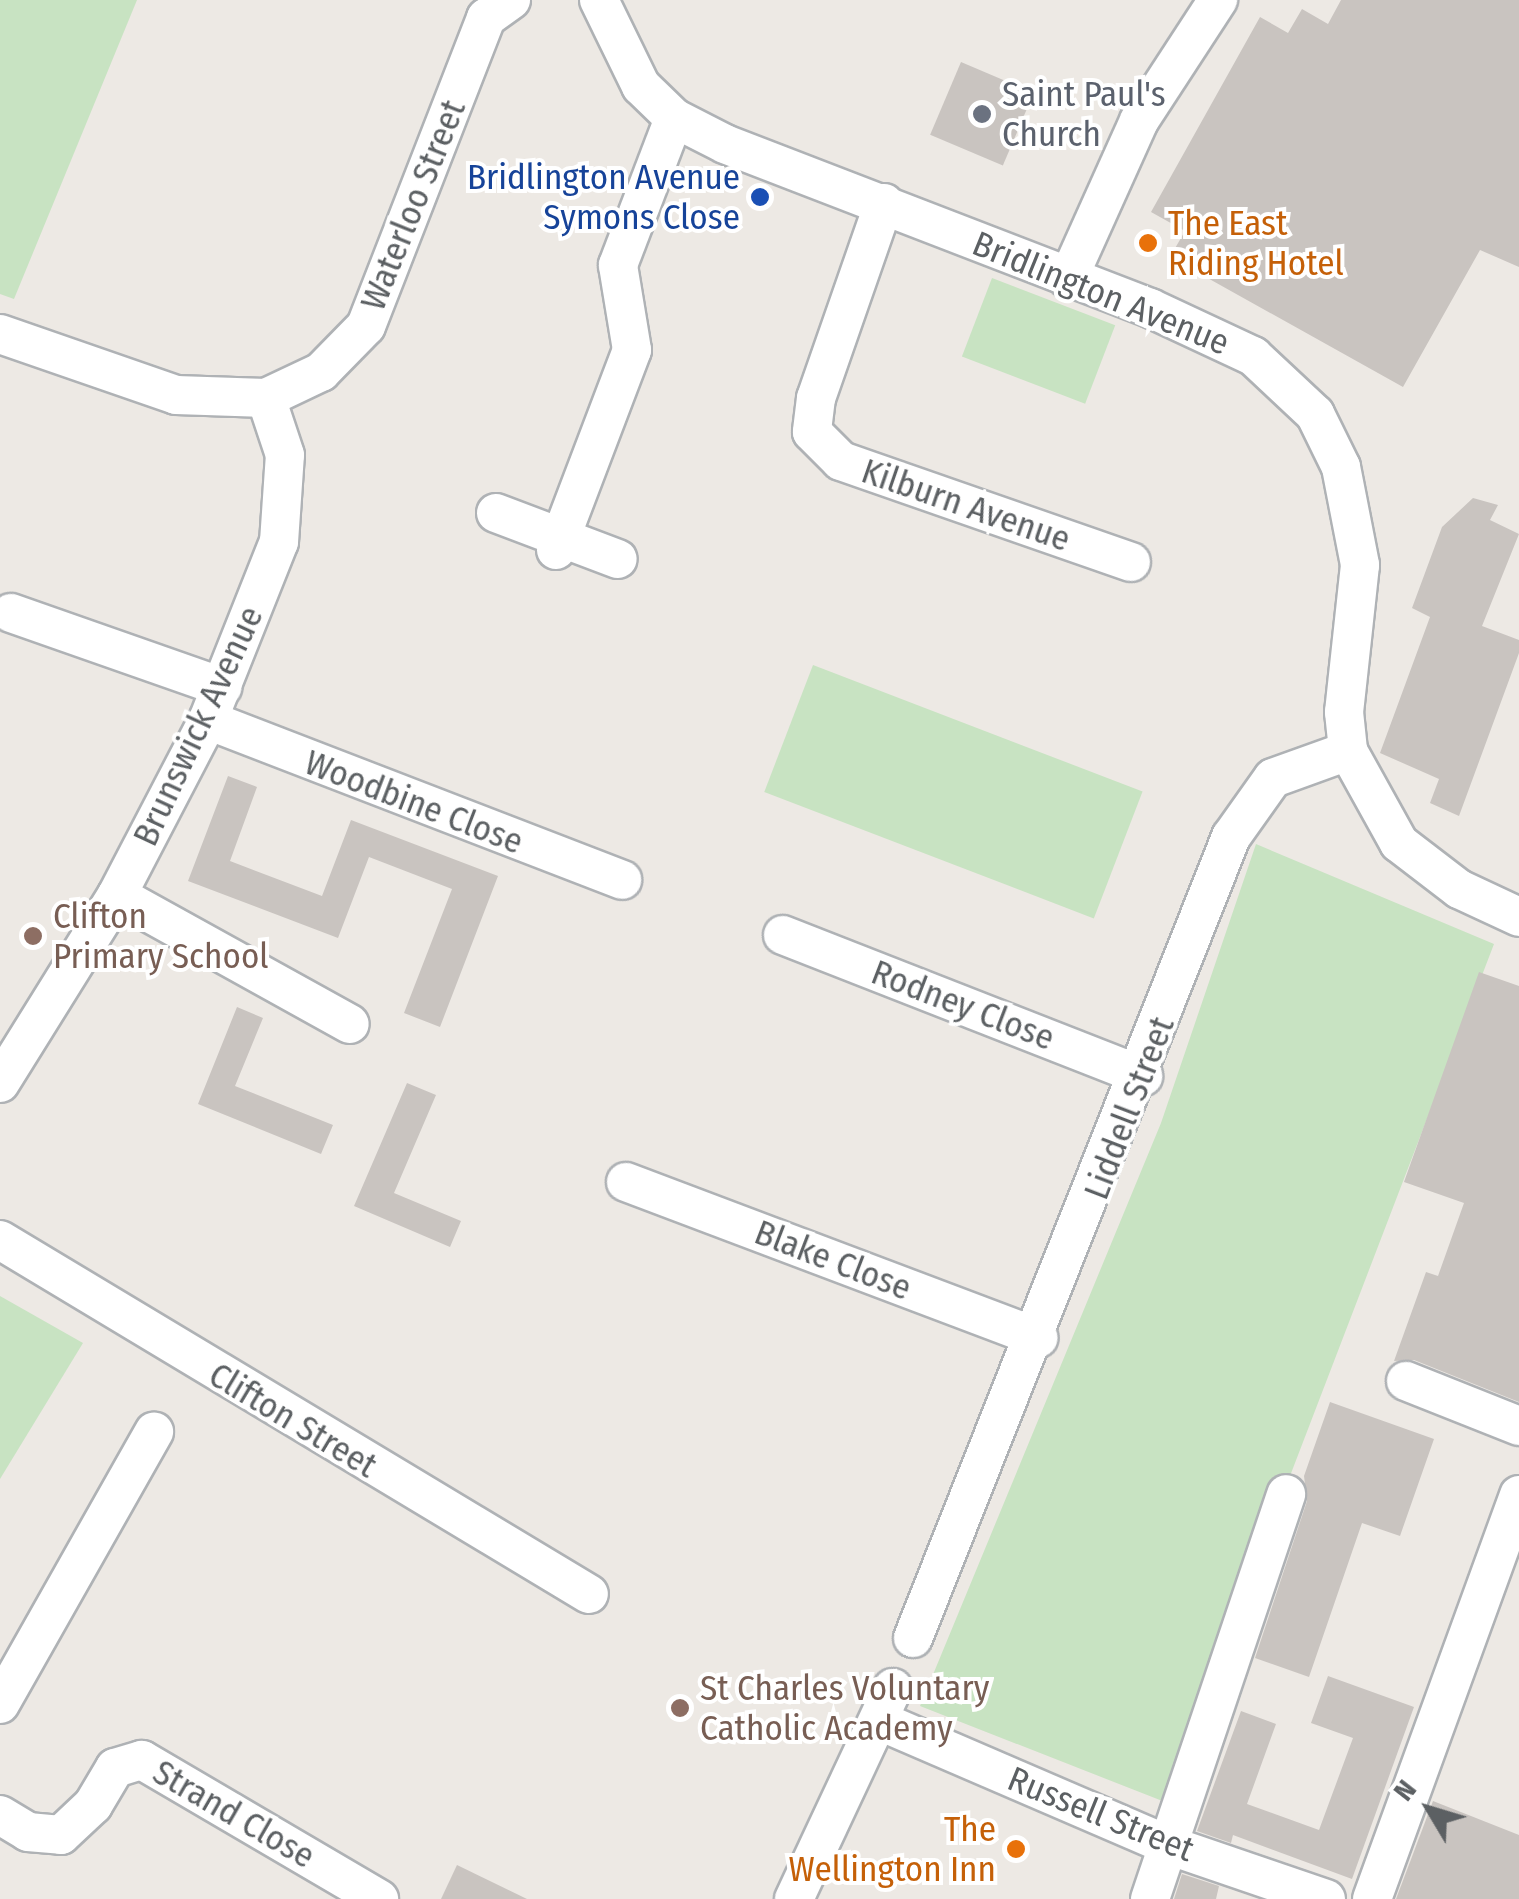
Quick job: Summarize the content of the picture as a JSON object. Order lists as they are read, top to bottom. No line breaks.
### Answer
{"streets":{"street":["Waterloo Street","Bridlington Avenue","Kilburn Avenue","Brunswick Avenue","Woodbine Close","Rodney Close","Liddell Street","Blake Close","Clifton Street","Strand Close","Russell Street"]},"crossings":[["Waterloo Street","Brunswick Avenue"],["Bridlington Avenue","Kilburn Avenue"],["Bridlington Avenue","Liddell Street"],["Brunswick Avenue","Woodbine Close"],["Rodney Close","Liddell Street"],["Liddell Street","Blake Close"]],"places":["Saint Paul's Church","Bridlington Avenue Symons Close","The East Riding Hotel","Clifton Primary School","St Charles Voluntary Catholic Academy","The Wellington Inn"],"north":"top left"}
